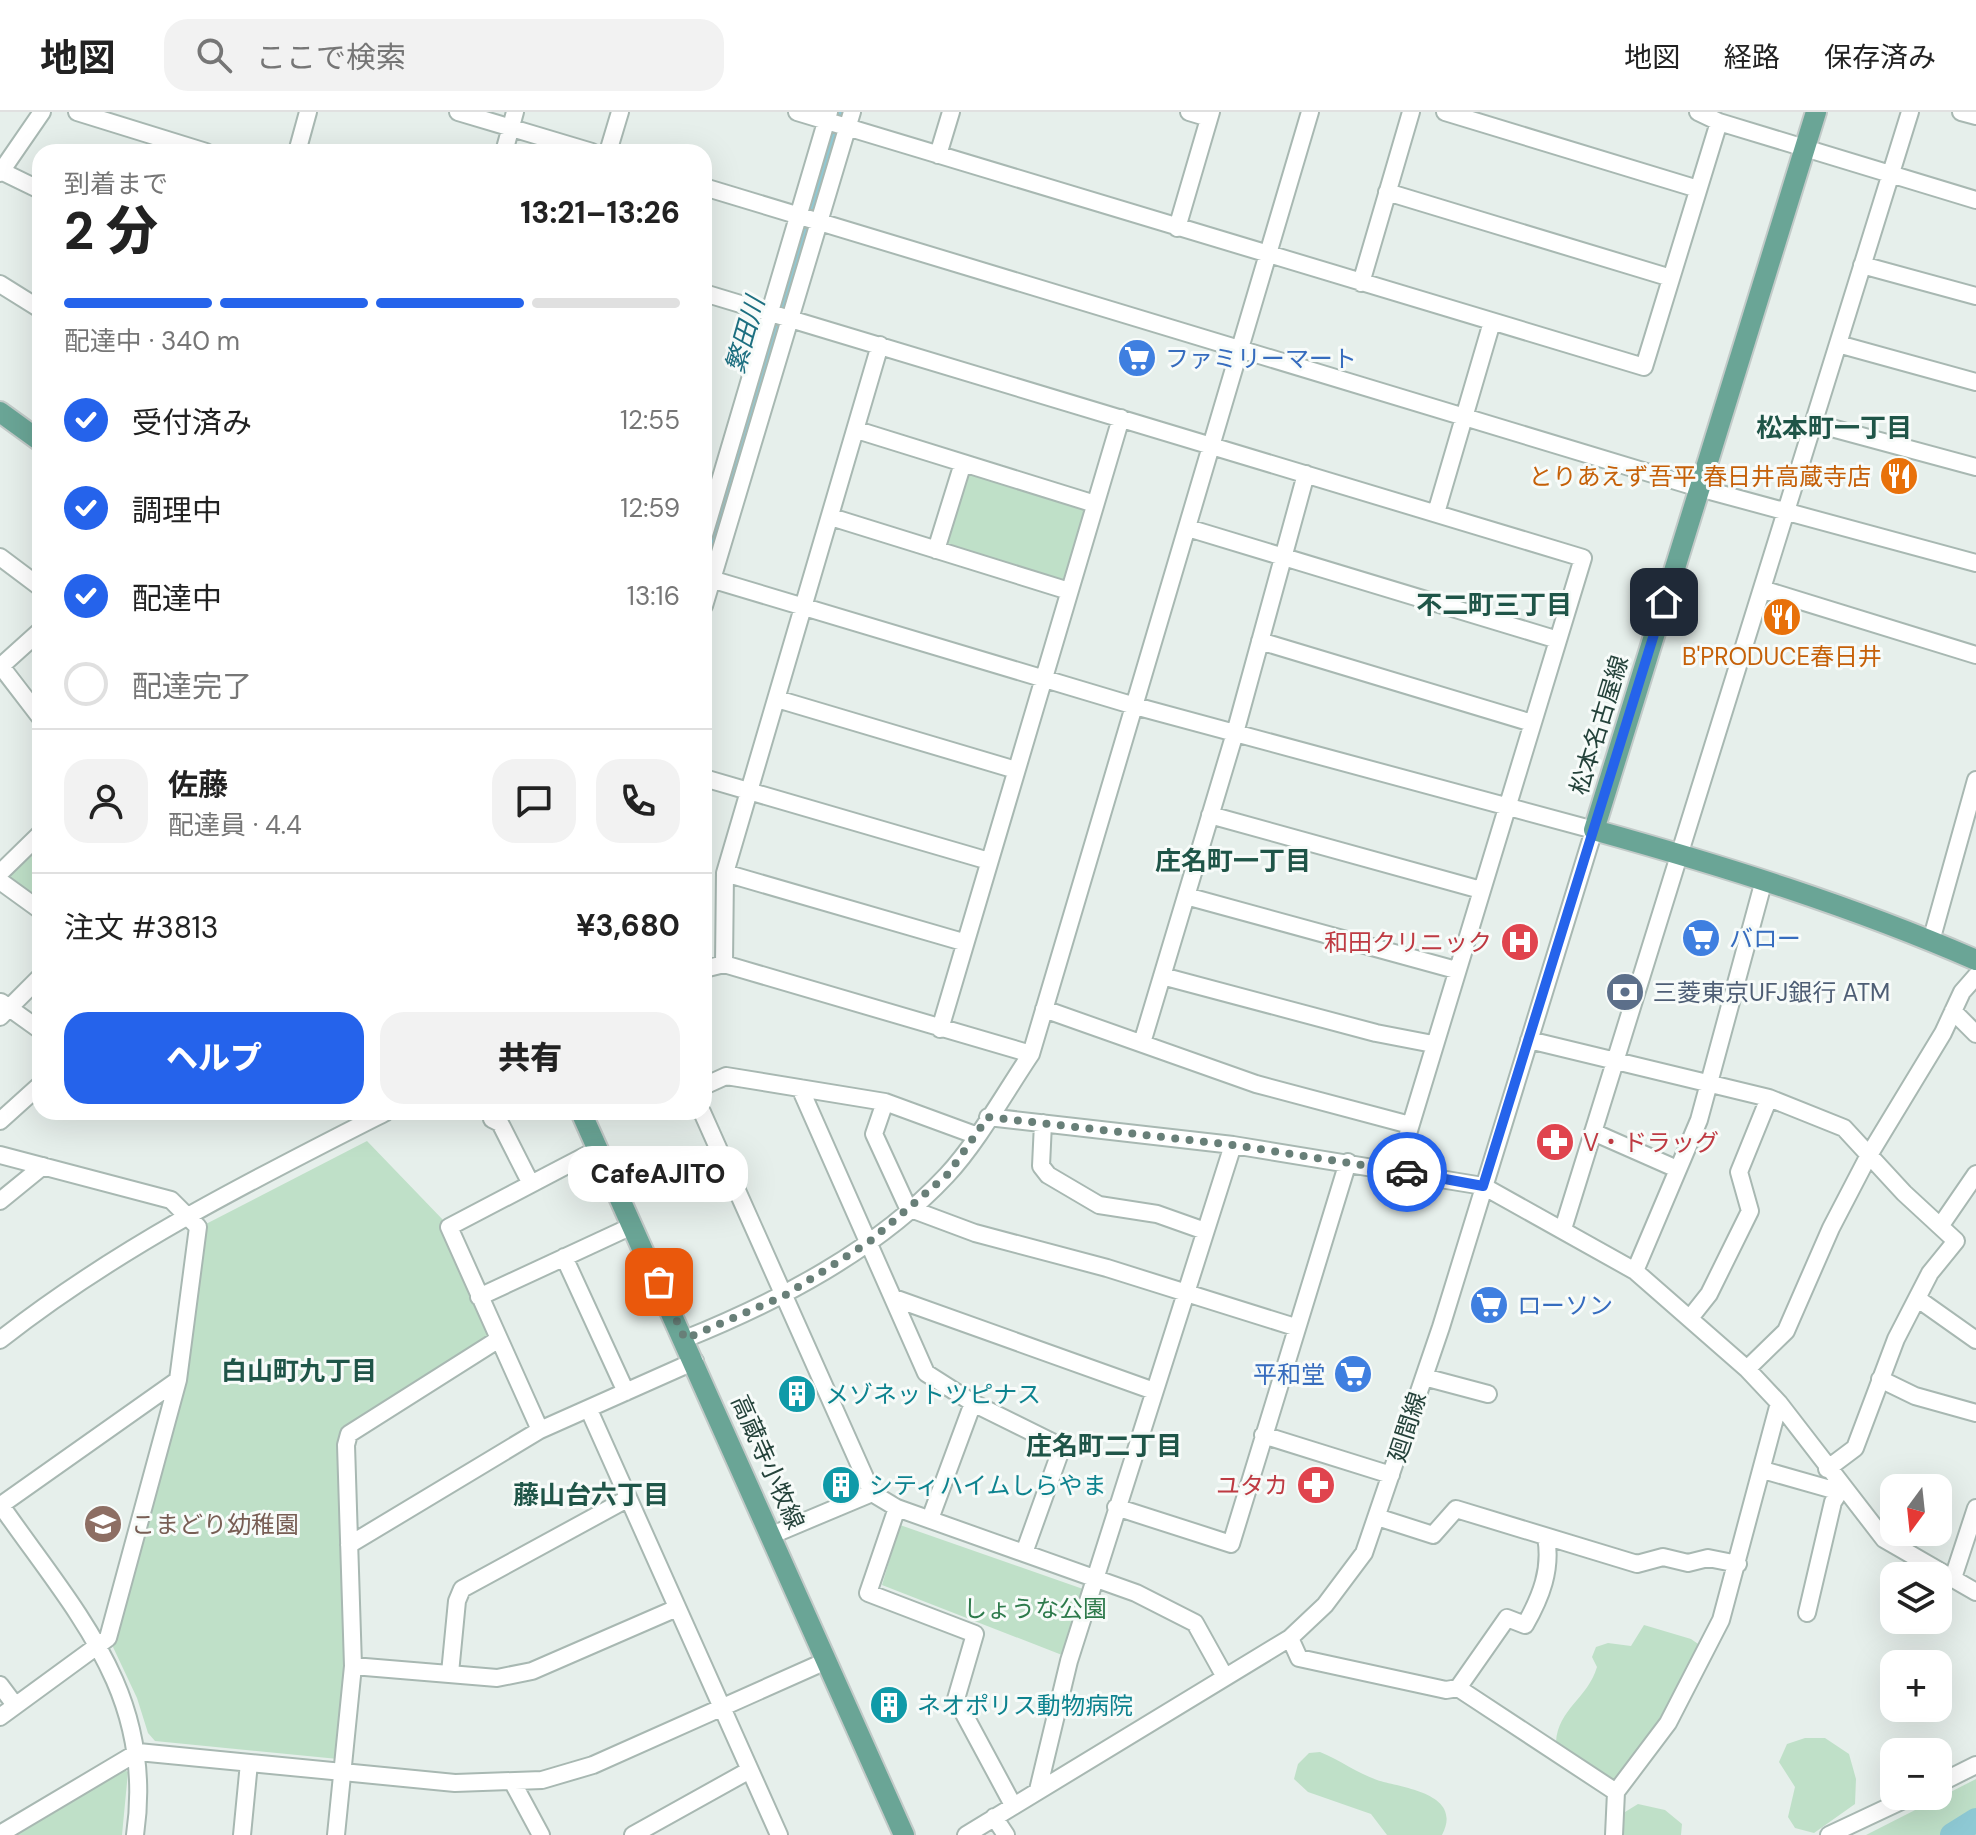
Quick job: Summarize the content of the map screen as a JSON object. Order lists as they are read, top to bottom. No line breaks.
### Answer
{"streets":{"main road":["松本名古屋線","高蔵寺小牧線"],"street":["廻間線"]},"crossings":[["松本名古屋線","廻間線"]],"districts":["松本町一丁目","不二町三丁目","庄名町一丁目","白山町九丁目","庄名町二丁目","藤山台六丁目"],"water":["繁田川"],"parks":["しょうな公園"],"places":{"supermarket":["ファミリーマート","バロー","ローソン","平和堂"],"restaurant":["とりあえず吾平 春日井高蔵寺店","B'PRODUCE春日井"],"hospital":["和田クリニック"],"bank":["三菱東京UFJ銀行 ATM"],"pharmacy":["V・ドラッグ","ユタカ"],"other":["CafeAJITO"],"building":["メゾネットツピナス","シティハイムしらやま","ネオポリス動物病院"],"school or university":["こまどり幼稚園"]},"north":"bottom","page":{"header":"地図","search":"ここで検索","nav":["地図","経路","保存済み"],"heading":["2 分","到着まで","13:21–13:26"],"panel":["佐藤","配達員 · 4.4","注文 #3813","¥3,680"],"bar":"配達中 · 340 m","list":[["受付済み","12:55"],["調理中","12:59"],["配達中","13:16"],"配達完了"],"buttons":["ヘルプ","共有"],"bubble":"CafeAJITO","map_buttons":["+","−"]}}
